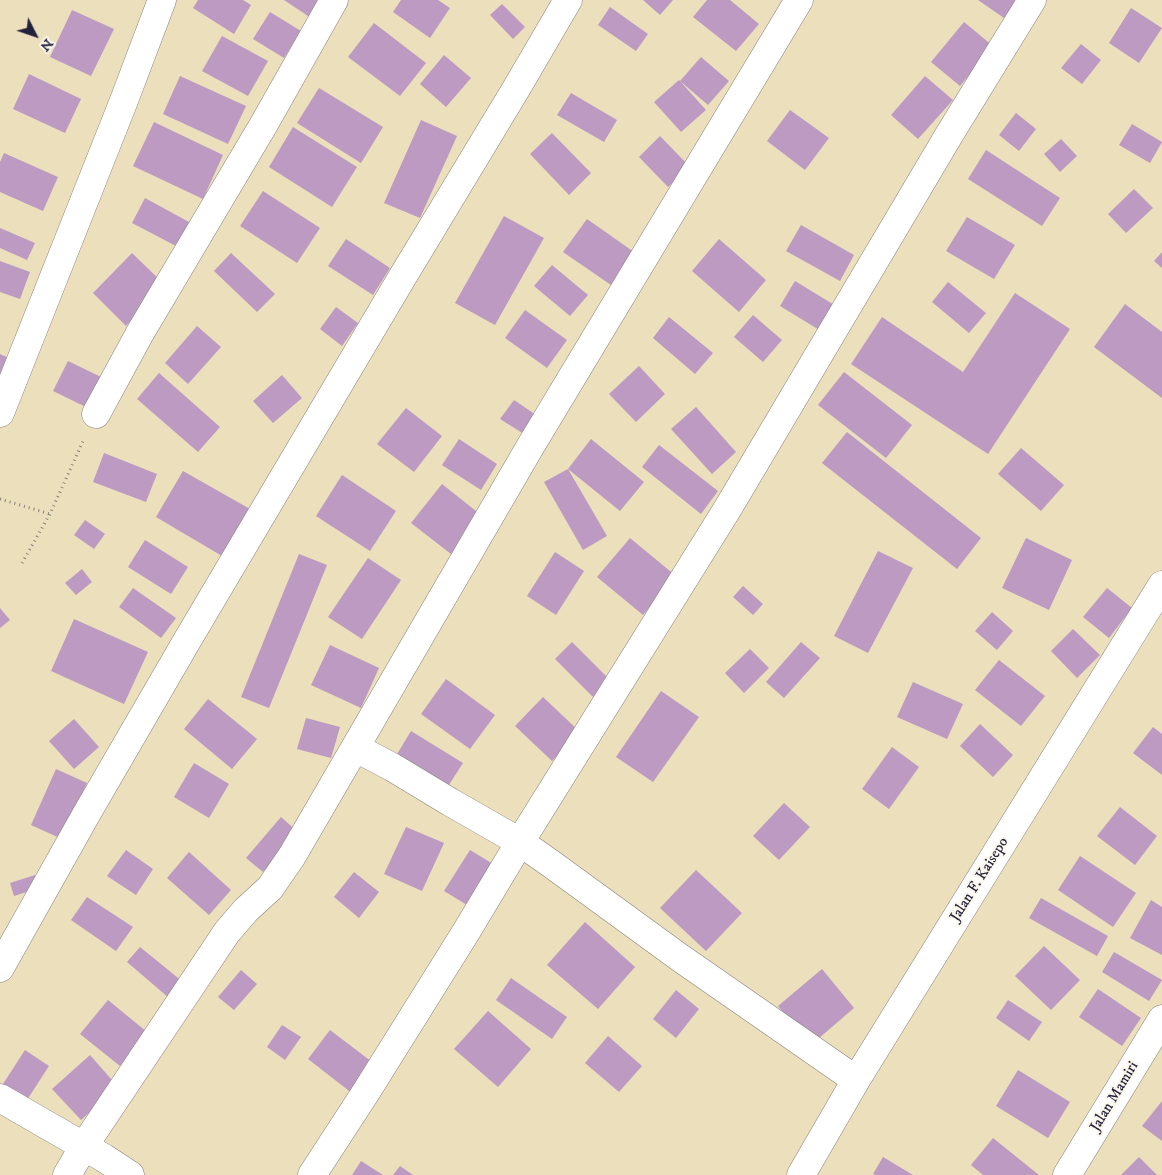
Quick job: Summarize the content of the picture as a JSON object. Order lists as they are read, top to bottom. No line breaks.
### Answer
{"streets":{"street":["Jalan F. Kaisepo","Jalan Mamiri"]},"north":"bottom right"}
